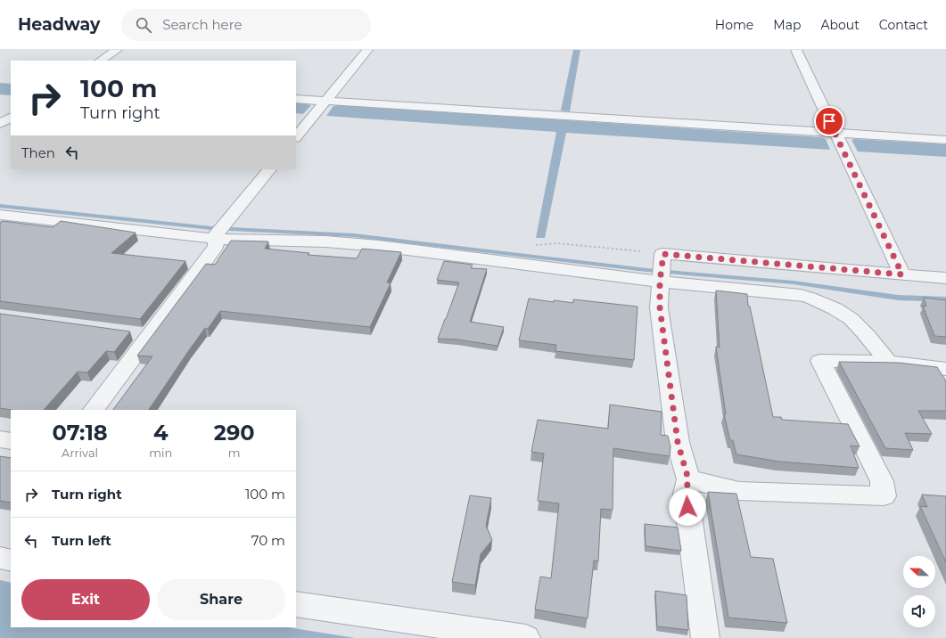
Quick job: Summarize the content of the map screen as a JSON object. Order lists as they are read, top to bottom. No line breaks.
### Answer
{"north":"left","page":{"header":"Headway","search":"Search here","nav":["Home","Map","About","Contact"],"turn":["100 m","Turn right"],"then":"Then","eta":["07:18","Arrival","4","min","290","m"],"list":[{"name":"Turn right","value":"100 m"},{"name":"Turn left","value":"70 m"}],"buttons":["Exit","Share"]}}
